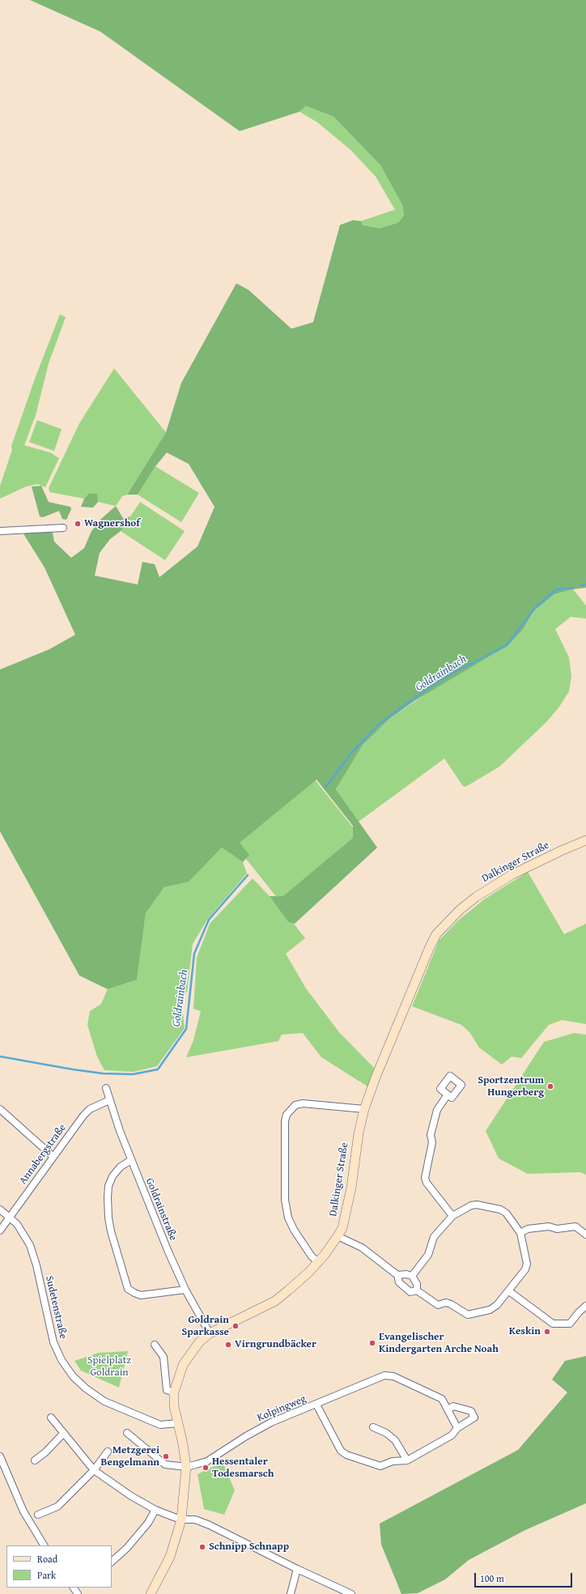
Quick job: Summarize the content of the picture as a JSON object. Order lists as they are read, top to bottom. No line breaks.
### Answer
{"streets":{"street":["Dalkinger Straße","Annabergstraße","Goldrainstraße","Sudetenstraße","Kolpingweg"]},"crossings":[["Dalkinger Straße","Goldrainstraße"],["Dalkinger Straße","Sudetenstraße"],["Dalkinger Straße","Kolpingweg"],["Annabergstraße","Goldrainstraße"],["Annabergstraße","Sudetenstraße"]],"water":["Goldrainbach"],"parks":["Spielplatz Goldrain"],"places":["Wagnershof","Sportzentrum Hungerberg","Goldrain Sparkasse","Keskin","Evangelischer Kindergarten Arche Noah","Virngrundbäcker","Metzgerei Bengelmann","Hessentaler Todesmarsch","Schnipp Schnapp"],"legend":["Road","Park"],"scale_bar":"100 m"}
